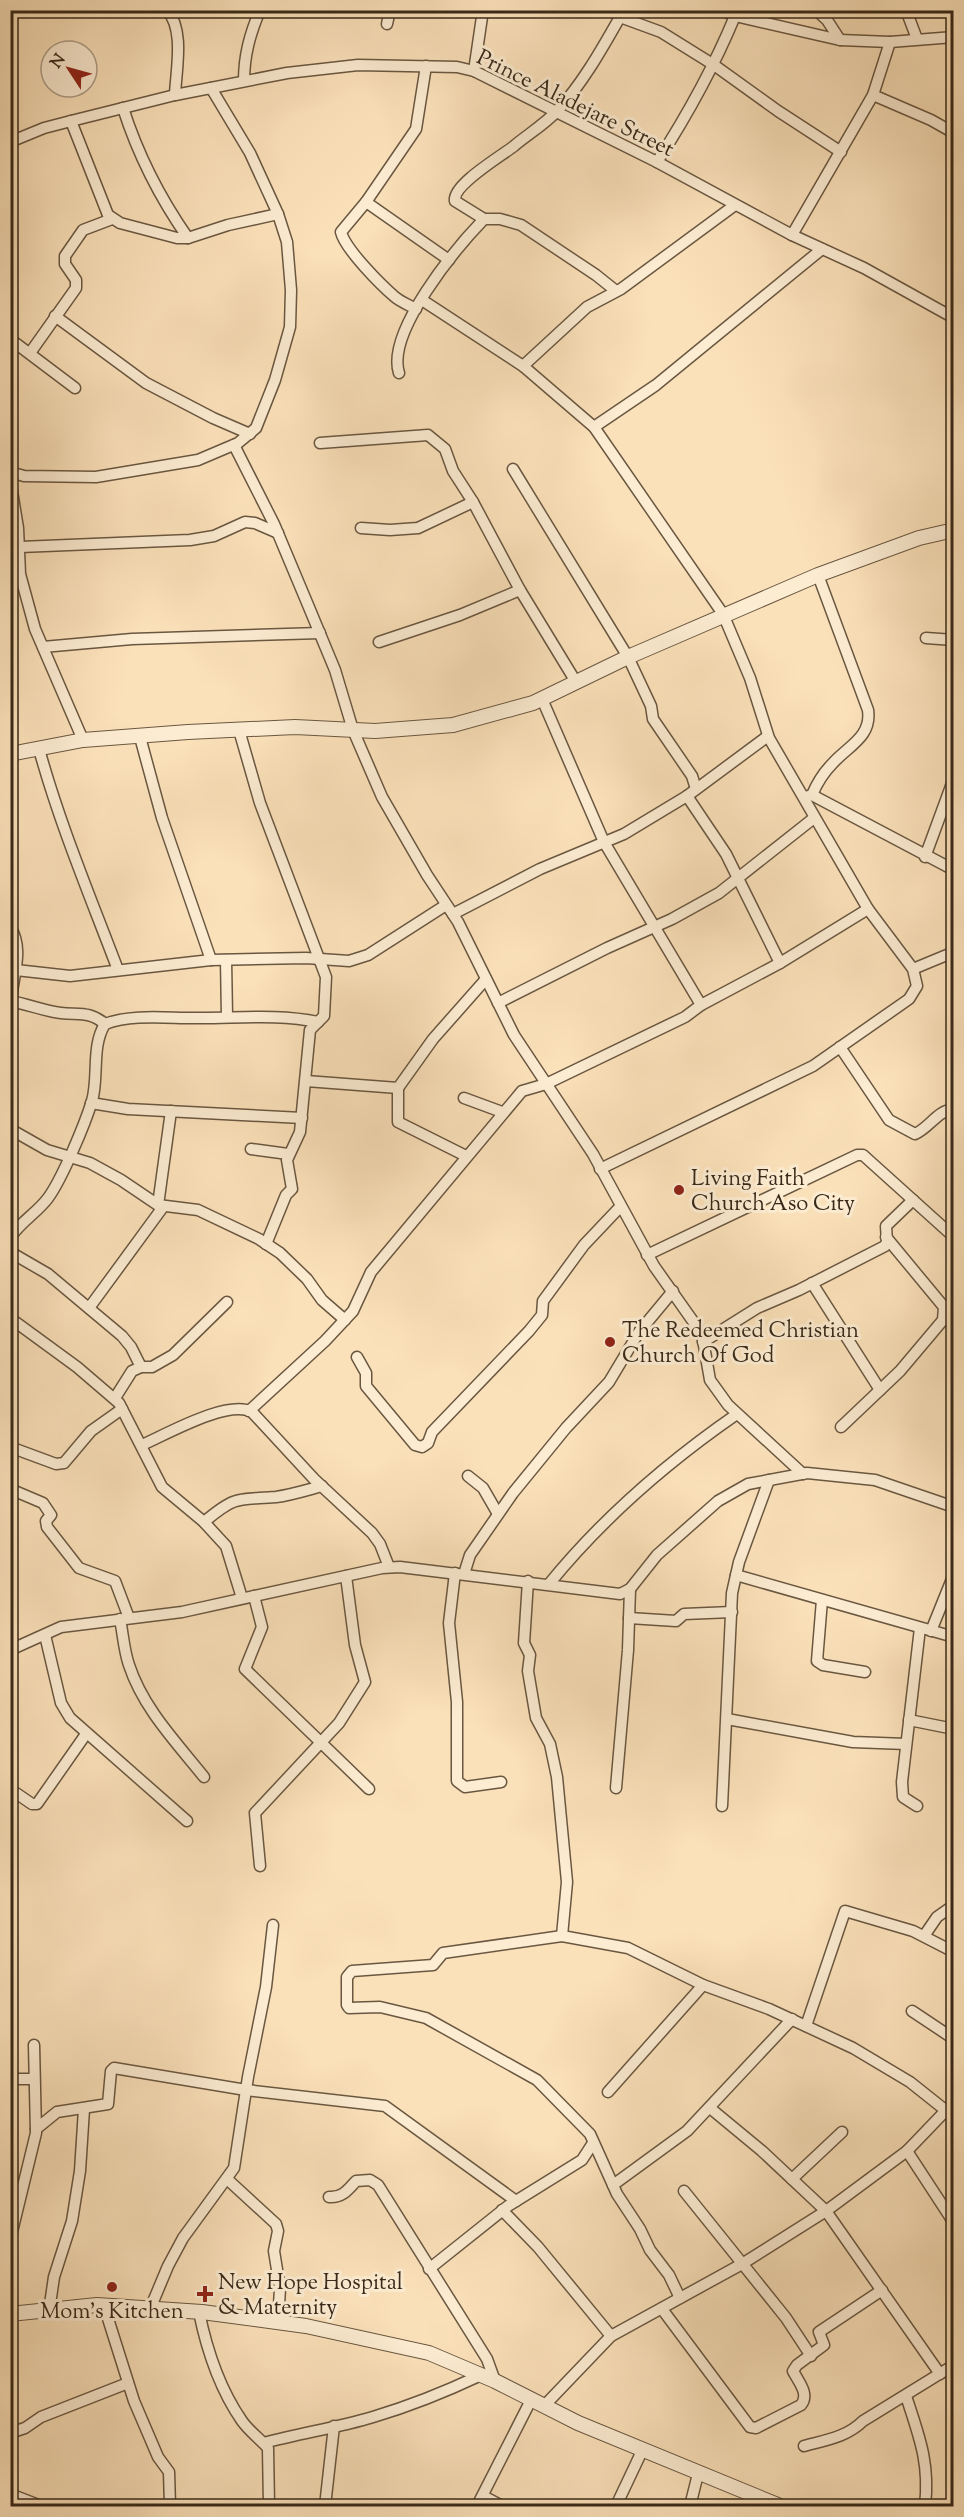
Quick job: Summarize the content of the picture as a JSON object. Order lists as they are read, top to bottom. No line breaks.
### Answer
{"streets":{"street":["Prince Aladejare Street"]},"places":{"other":["Living Faith Church Aso City","The Redeemed Christian Church Of God","Mom's Kitchen"],"health":["New Hope Hospital & Maternity"]},"north":"top left"}
